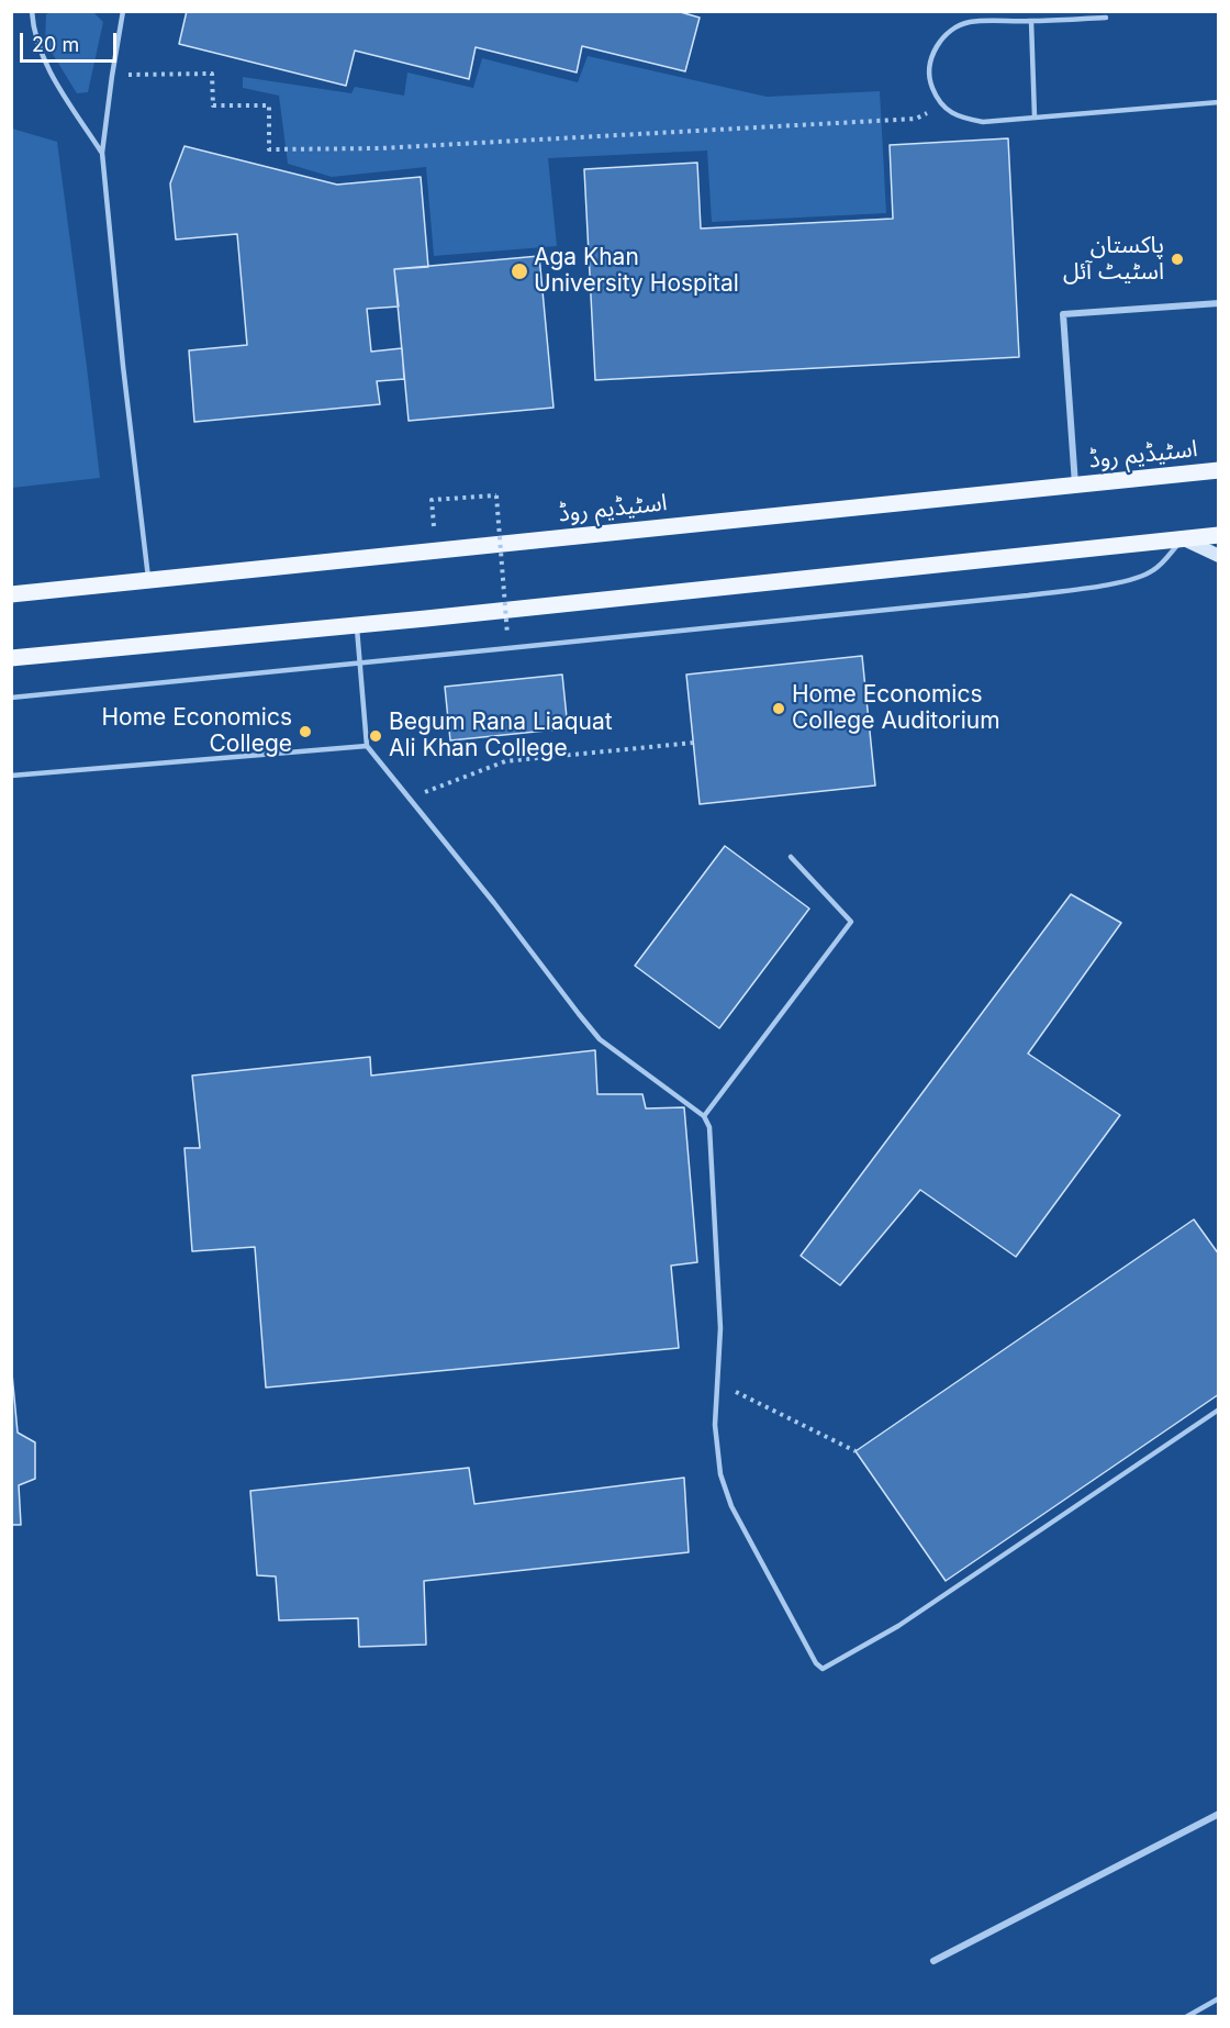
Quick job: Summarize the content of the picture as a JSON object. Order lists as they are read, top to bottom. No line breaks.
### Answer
{"streets":{"main road":["اسٹیڈیم روڈ"]},"places":["پاکستان اسٹیٹ آئل","Aga Khan University Hospital","Home Economics College Auditorium","Home Economics College","Begum Rana Liaquat Ali Khan College"],"scale_bar":"20 m"}
